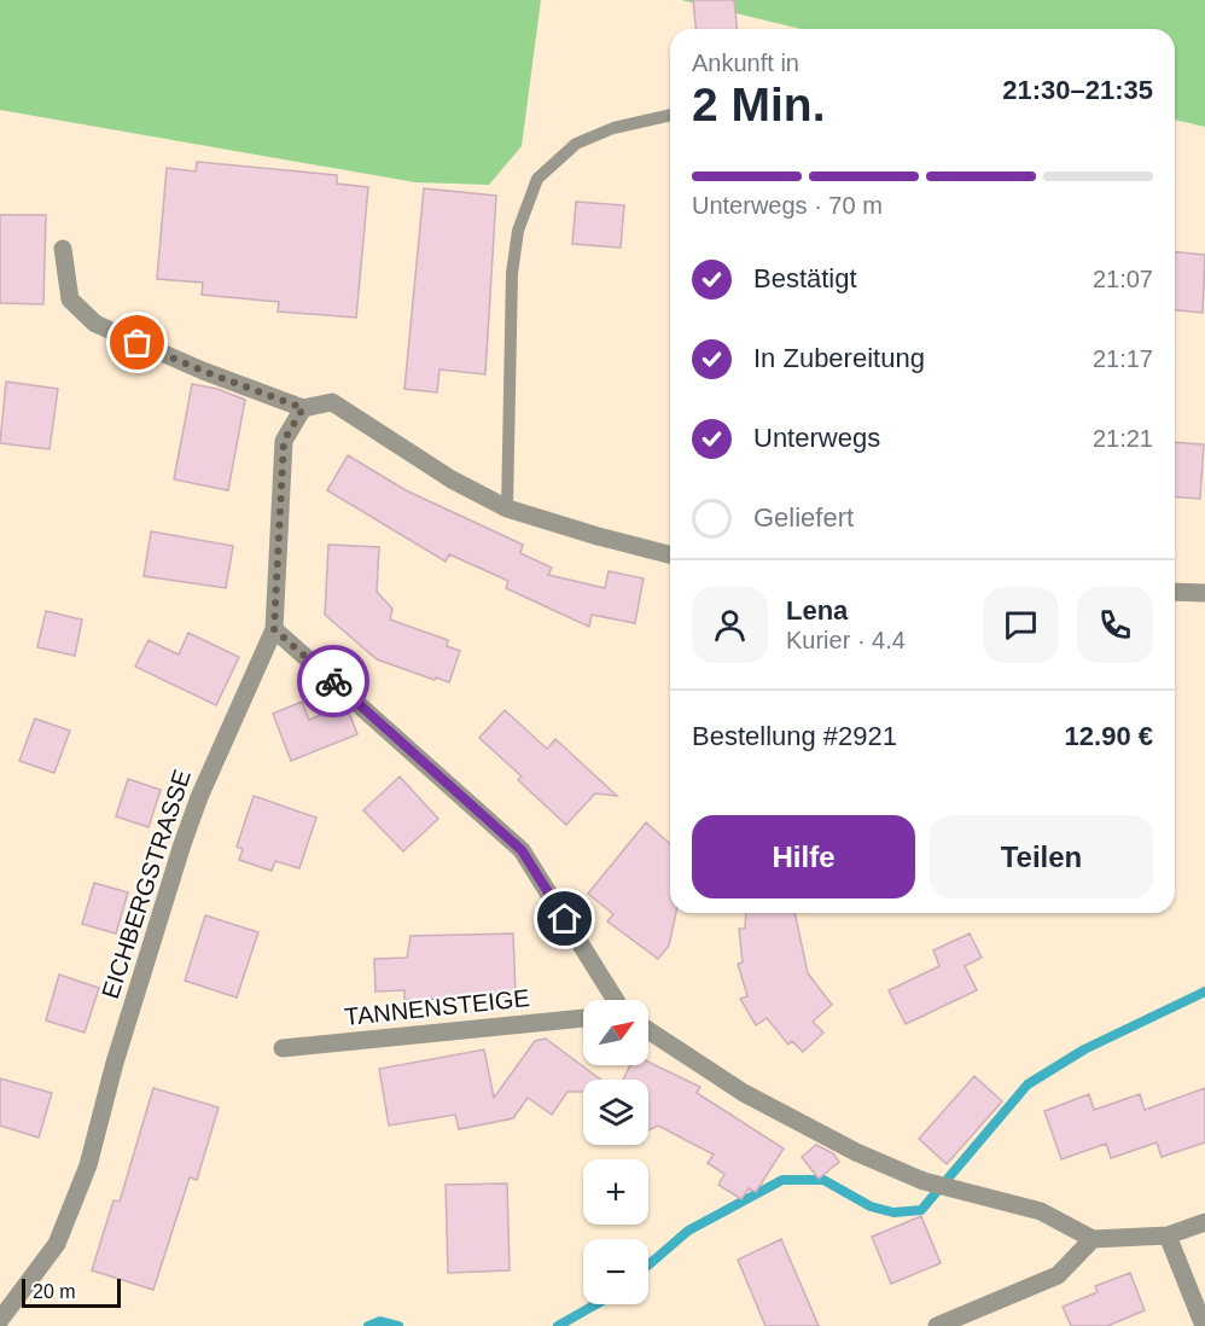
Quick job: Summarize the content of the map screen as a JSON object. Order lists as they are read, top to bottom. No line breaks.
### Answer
{"streets":{"street":["EICHBERGSTRASSE","TANNENSTEIGE"]},"scale_bar":"20 m","north":"top right","page":{"heading":["2 Min.","Ankunft in","21:30–21:35"],"panel":["Lena","Kurier · 4.4","Bestellung #2921","12.90 €"],"bar":"Unterwegs · 70 m","list":[["Bestätigt","21:07"],["In Zubereitung","21:17"],["Unterwegs","21:21"],"Geliefert"],"buttons":["Hilfe","Teilen"],"map_buttons":["+","−"],"scale":"20 m"}}
